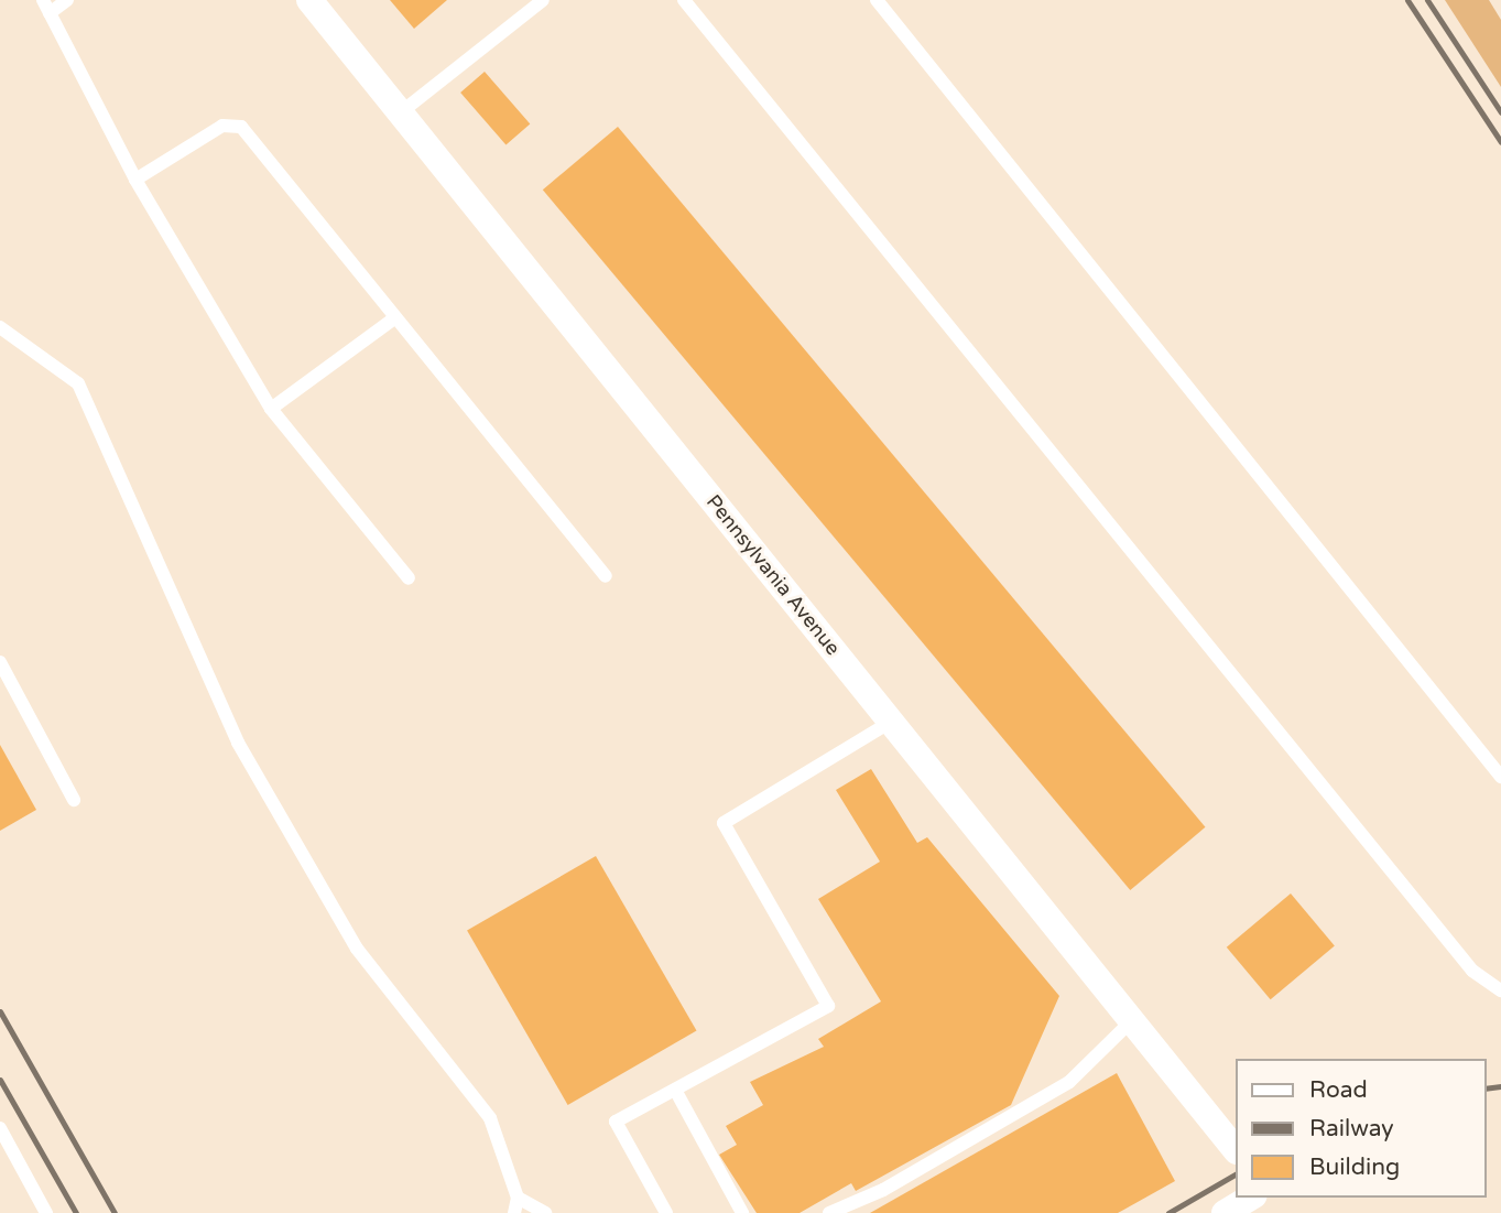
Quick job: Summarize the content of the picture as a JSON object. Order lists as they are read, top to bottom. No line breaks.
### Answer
{"streets":{"street":["Pennsylvania Avenue"]},"legend":["Road","Railway","Building"]}
